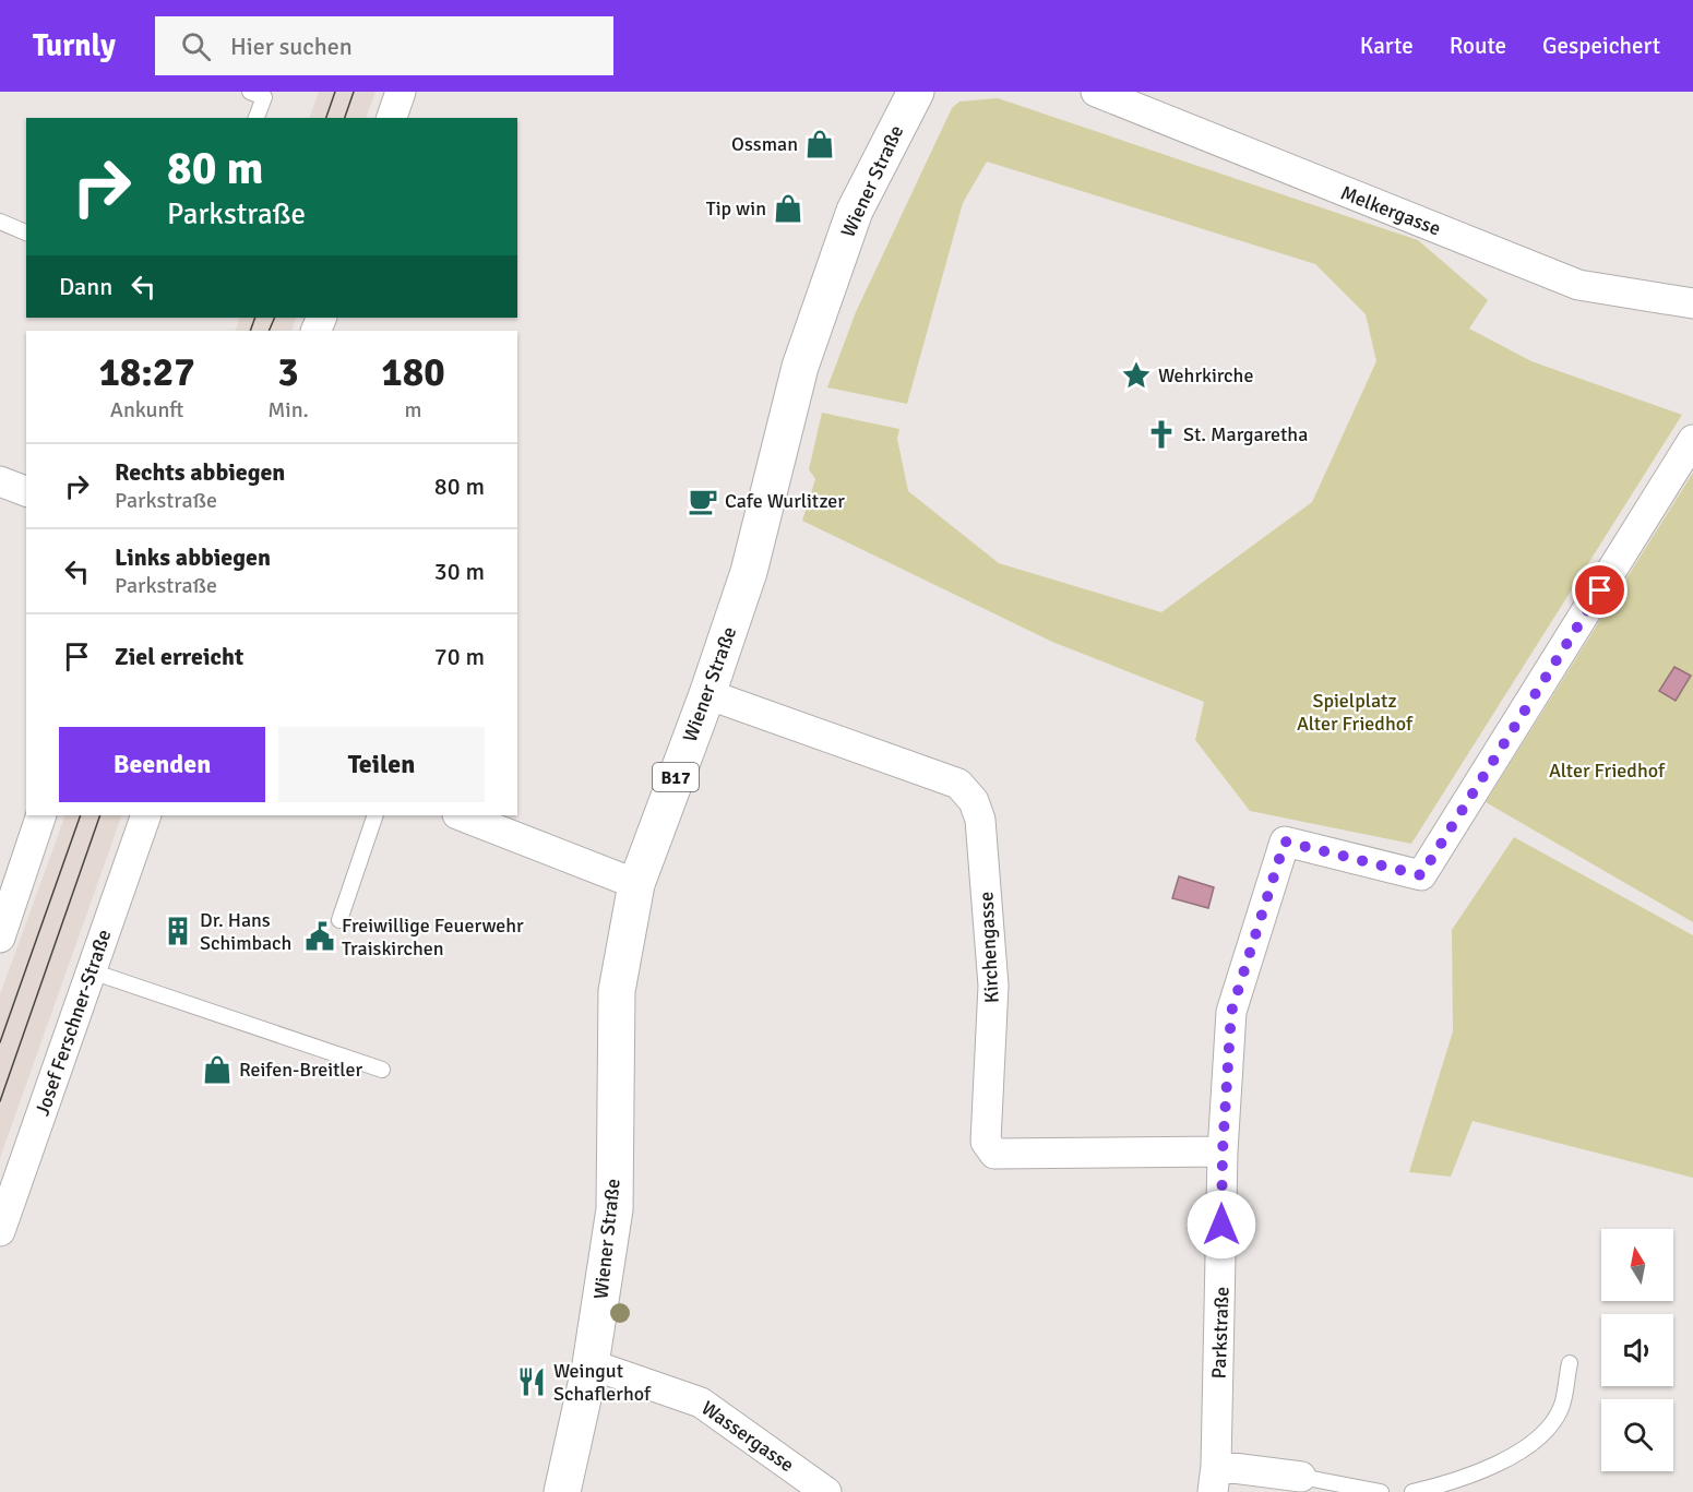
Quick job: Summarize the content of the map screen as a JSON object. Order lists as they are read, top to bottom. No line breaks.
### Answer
{"streets":{"main road":["Wiener Straße","B17"],"street":["Melkergasse","Kirchengasse","Josef Ferschner-Straße","Parkstraße","Wassergasse"]},"crossings":[["Wiener Straße","Kirchengasse"],["Wiener Straße","Wassergasse"],["Kirchengasse","Parkstraße"]],"parks":["Spielplatz Alter Friedhof","Alter Friedhof"],"places":{"shop":["Ossman","Tip win","Reifen-Breitler"],"place":["Wehrkirche"],"church":["St. Margaretha"],"cafe":["Cafe Wurlitzer"],"building":["Dr. Hans Schimbach"],"public building":["Freiwillige Feuerwehr Traiskirchen"],"restaurant":["Weingut Schaflerhof"]},"north":"top","page":{"header":"Turnly","search":"Hier suchen","nav":["Karte","Route","Gespeichert"],"turn":["80 m","Parkstraße"],"then":"Dann","eta":["18:27","Ankunft","3","Min.","180","m"],"list":[{"name":"Rechts abbiegen","note":"Parkstraße","value":"80 m"},{"name":"Links abbiegen","note":"Parkstraße","value":"30 m"},{"name":"Ziel erreicht","value":"70 m"}],"buttons":["Beenden","Teilen"]}}
